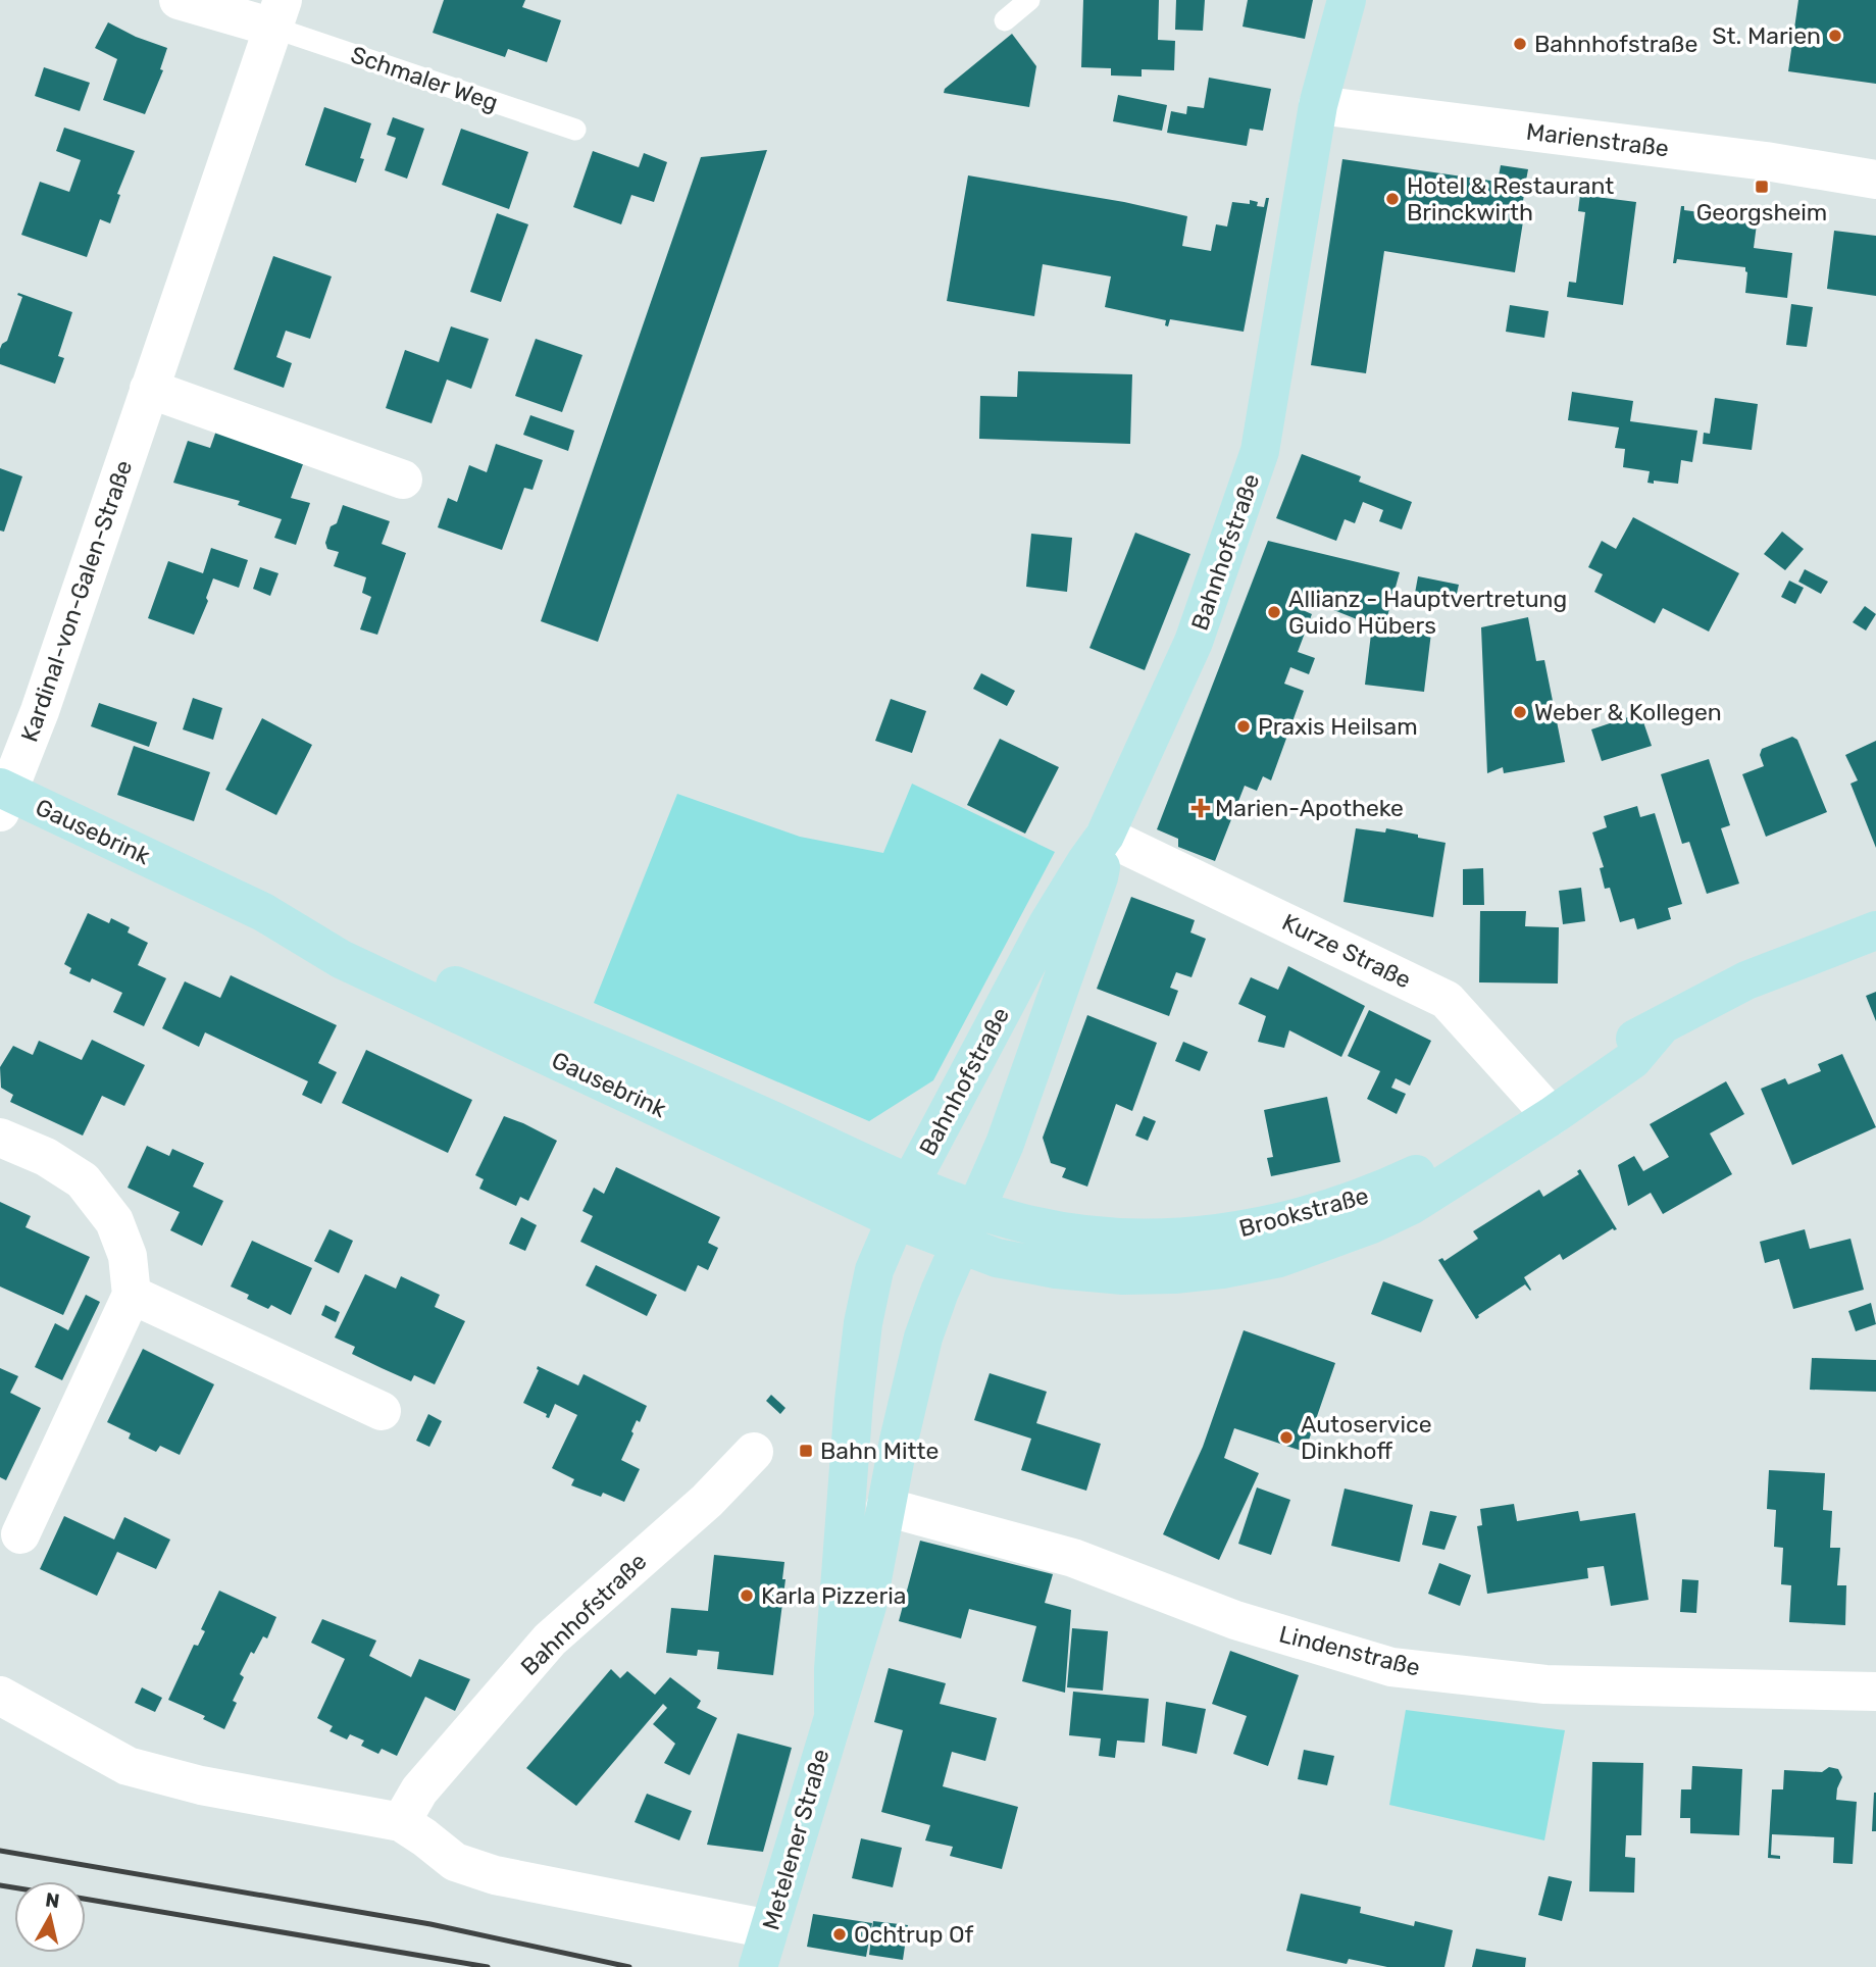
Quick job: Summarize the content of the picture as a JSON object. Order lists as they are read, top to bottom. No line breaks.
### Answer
{"streets":{"main road":["Bahnhofstraße","Gausebrink","Brookstraße","Metelener Straße"],"street":["Marienstraße","Kardinal-von-Galen-Straße","Kurze Straße","Lindenstraße"],"lane":["Schmaler Weg"]},"crossings":[["Schmaler Weg","Kardinal-von-Galen-Straße"],["Marienstraße","Bahnhofstraße"],["Bahnhofstraße","Gausebrink"],["Bahnhofstraße","Kurze Straße"],["Bahnhofstraße","Brookstraße"],["Bahnhofstraße","Metelener Straße"],["Kardinal-von-Galen-Straße","Gausebrink"],["Gausebrink","Brookstraße"],["Gausebrink","Metelener Straße"],["Kurze Straße","Brookstraße"],["Brookstraße","Metelener Straße"],["Lindenstraße","Metelener Straße"]],"places":{"other":["St. Marien","Bahnhofstraße","Hotel & Restaurant Brinckwirth","Allianz - Hauptvertretung Guido Hübers","Weber & Kollegen","Praxis Heilsam","Autoservice Dinkhoff","Karla Pizzeria","Ochtrup Of"],"transit":["Georgsheim","Bahn Mitte"],"health":["Marien-Apotheke"]},"north":"top"}
